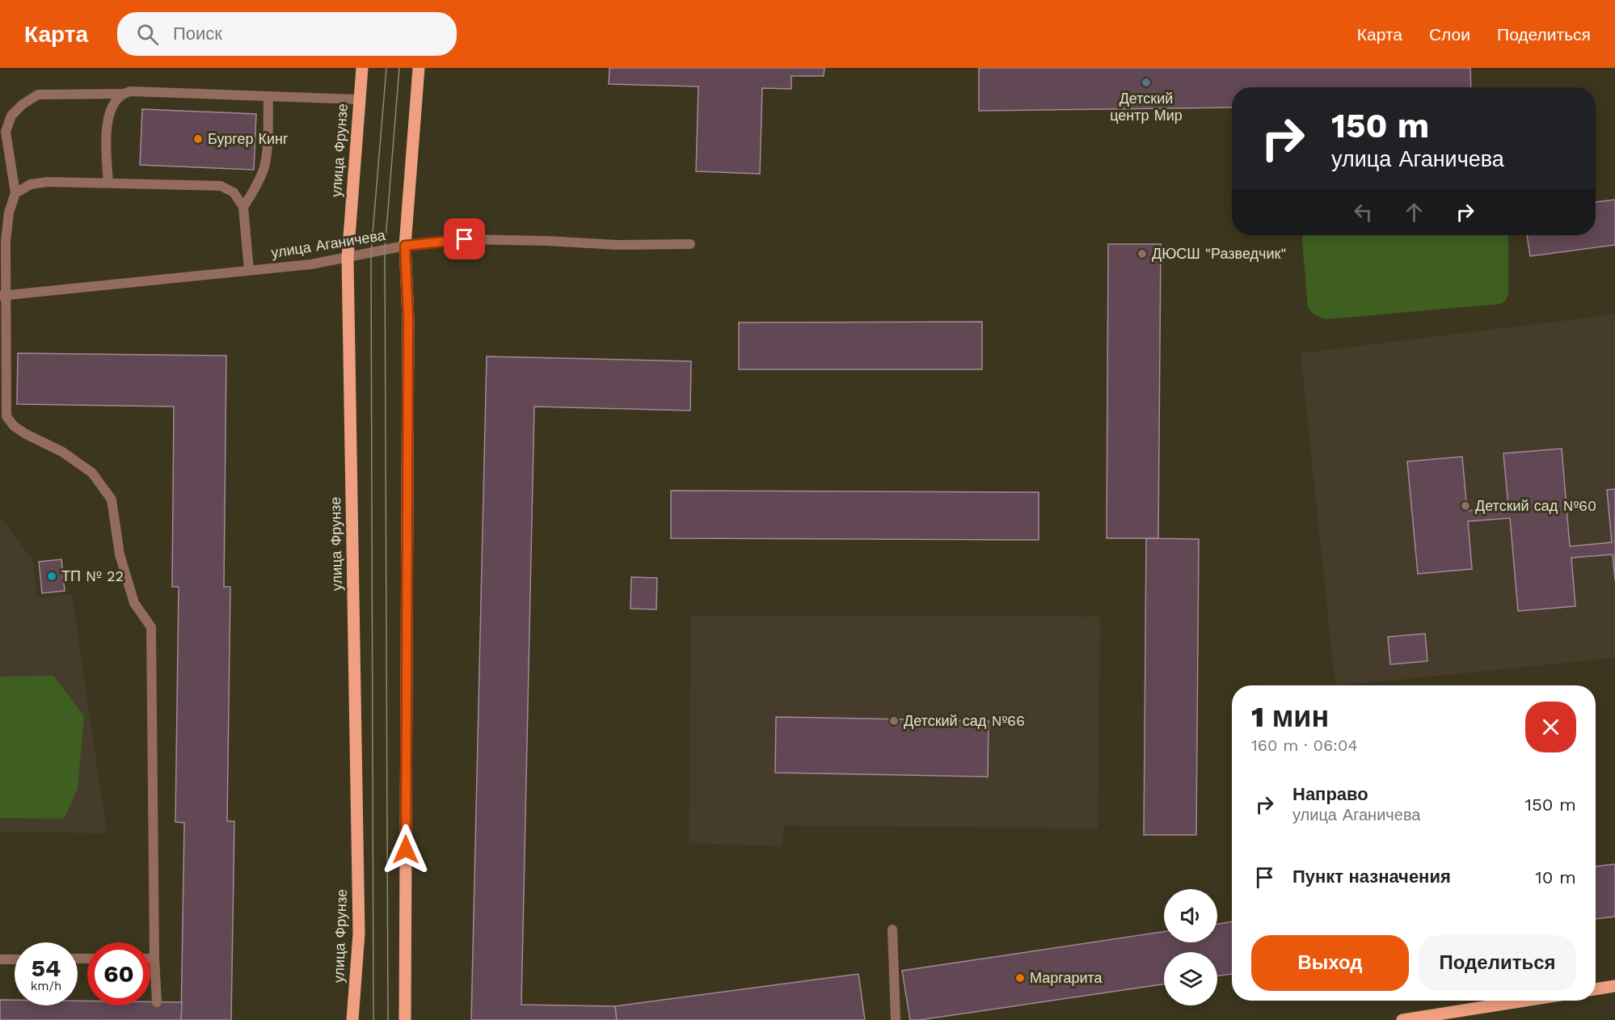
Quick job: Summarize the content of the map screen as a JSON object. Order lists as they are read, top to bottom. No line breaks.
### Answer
{"streets":{"main road":["улица Фрунзе"],"street":["улица Аганичева"]},"crossings":[["улица Фрунзе","улица Аганичева"]],"places":["Детский центр Мир","Бургер Кинг","ДЮСШ \"Разведчик\"","Детский сад №60","ТП № 22","Детский сад №66","Маргарита"],"page":{"header":"Карта","search":"Поиск","nav":["Карта","Слои","Поделиться"],"turn":["150 m","улица Аганичева"],"heading":["1 мин","160 m · 06:04"],"list":[{"name":"Направо","note":"улица Аганичева","value":"150 m"},{"name":"Пункт назначения","value":"10 m"}],"buttons":["Выход","Поделиться"],"speed":"54 km/h","limit":"60"}}
